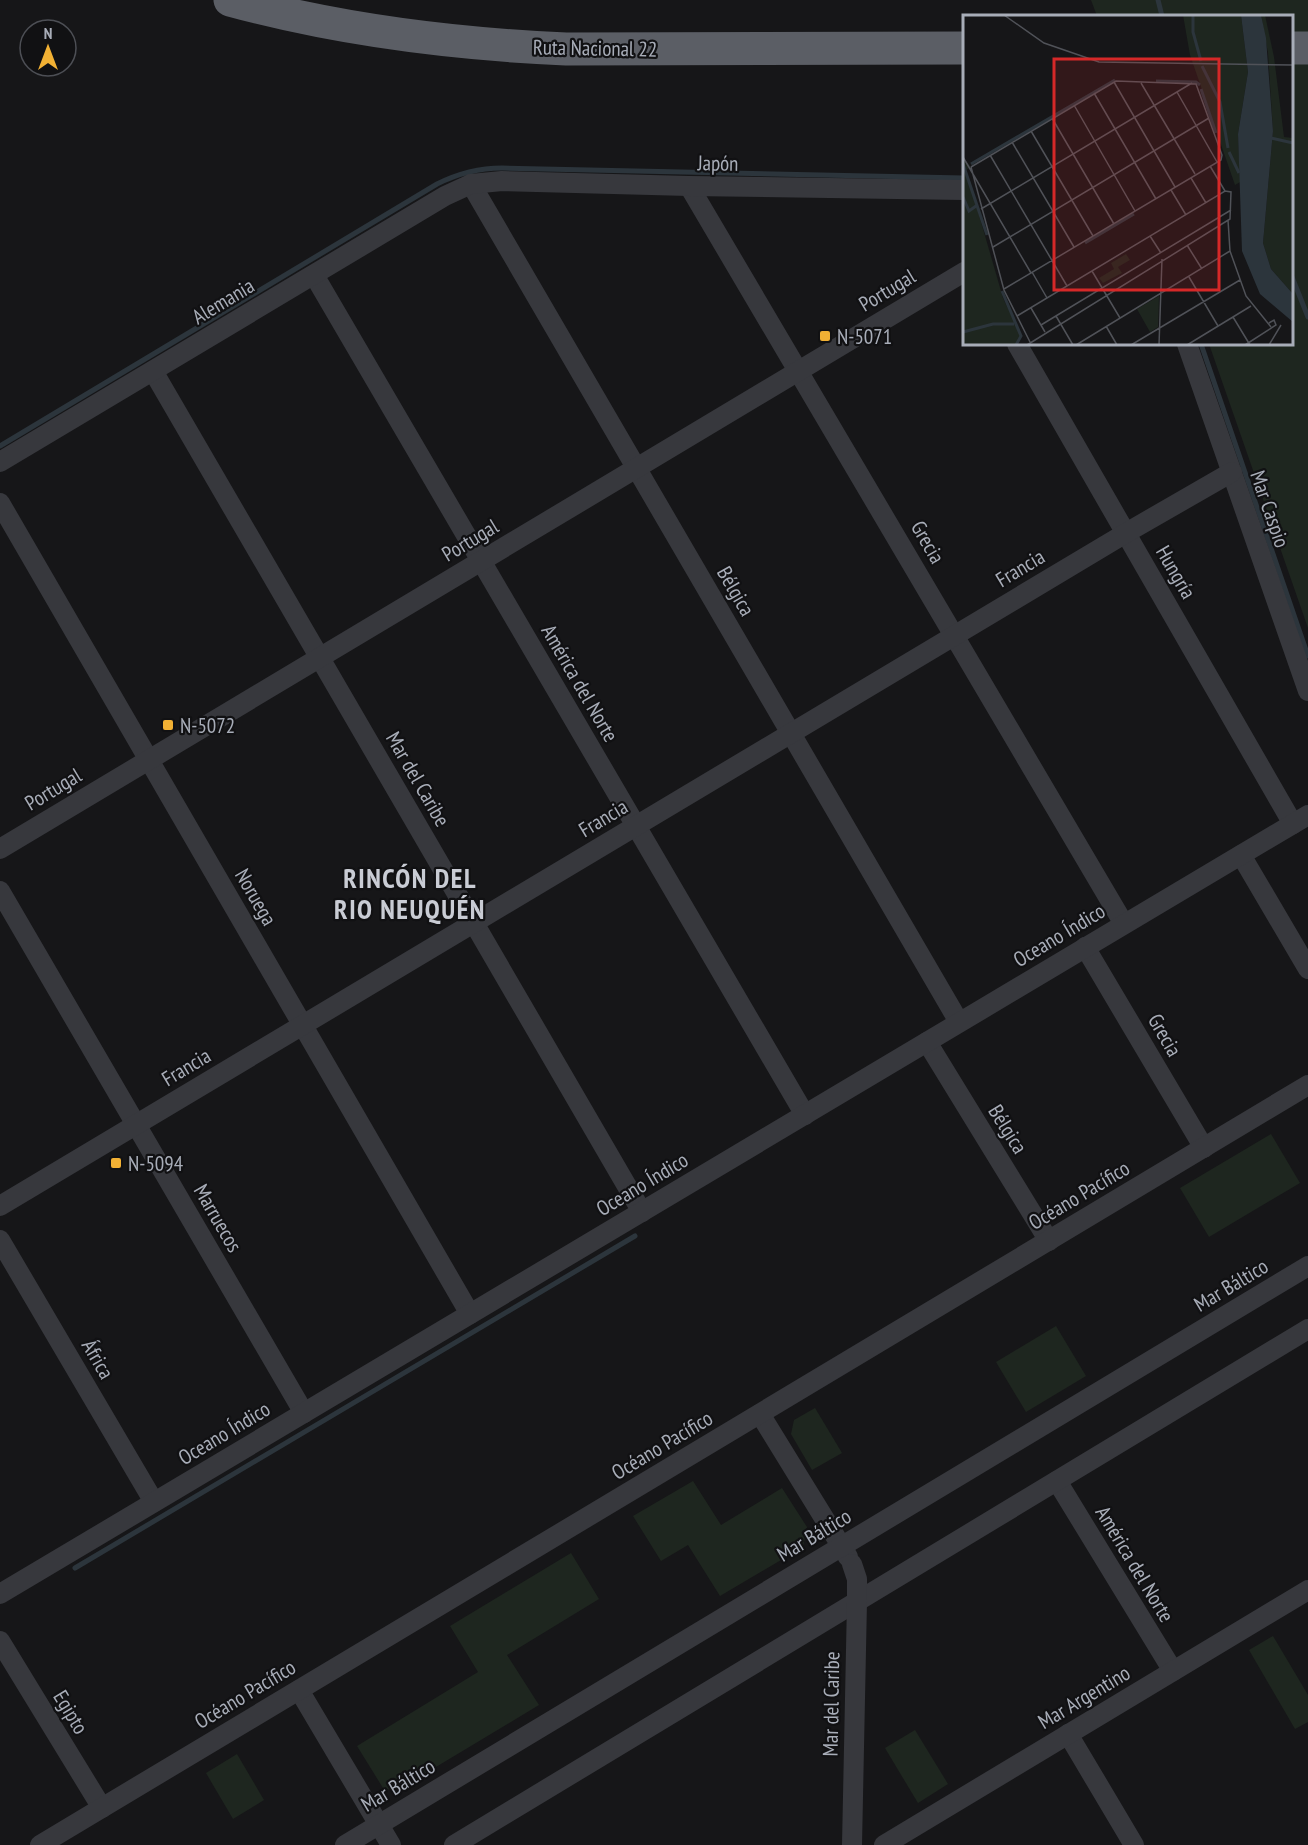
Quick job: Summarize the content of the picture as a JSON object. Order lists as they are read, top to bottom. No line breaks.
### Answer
{"streets":{"highway":["Ruta Nacional 22"],"street":["Japón","Portugal","Alemania","Mar Caspio","Grecia","Francia","Hungría","Bélgica","América del Norte","Mar del Caribe","Noruega","Oceano Índico","Océano Pacífico","Marruecos","Mar Báltico","África","Mar Argentino","Egipto"]},"crossings":[["Japón","Alemania"],["Japón","Grecia"],["Japón","Bélgica"],["Portugal","Grecia"],["Portugal","Bélgica"],["Portugal","América del Norte"],["Portugal","Mar del Caribe"],["Portugal","Noruega"],["Alemania","Bélgica"],["Alemania","América del Norte"],["Alemania","Mar del Caribe"],["Mar Caspio","Francia"],["Grecia","Francia"],["Grecia","Oceano Índico"],["Grecia","Océano Pacífico"],["Francia","Hungría"],["Francia","Bélgica"],["Francia","América del Norte"],["Francia","Mar del Caribe"],["Francia","Noruega"],["Francia","Marruecos"],["Hungría","Oceano Índico"],["Bélgica","Oceano Índico"],["Bélgica","Océano Pacífico"],["América del Norte","Oceano Índico"],["América del Norte","Mar Argentino"],["Mar del Caribe","Oceano Índico"],["Mar del Caribe","Océano Pacífico"],["Mar del Caribe","Mar Báltico"],["Noruega","Oceano Índico"],["Oceano Índico","Marruecos"],["Oceano Índico","África"],["Océano Pacífico","Egipto"]],"districts":["RINCÓN DEL RIO NEUQUÉN"],"places":{"transit":["N-5071","N-5072","N-5094"]},"north":"top"}
